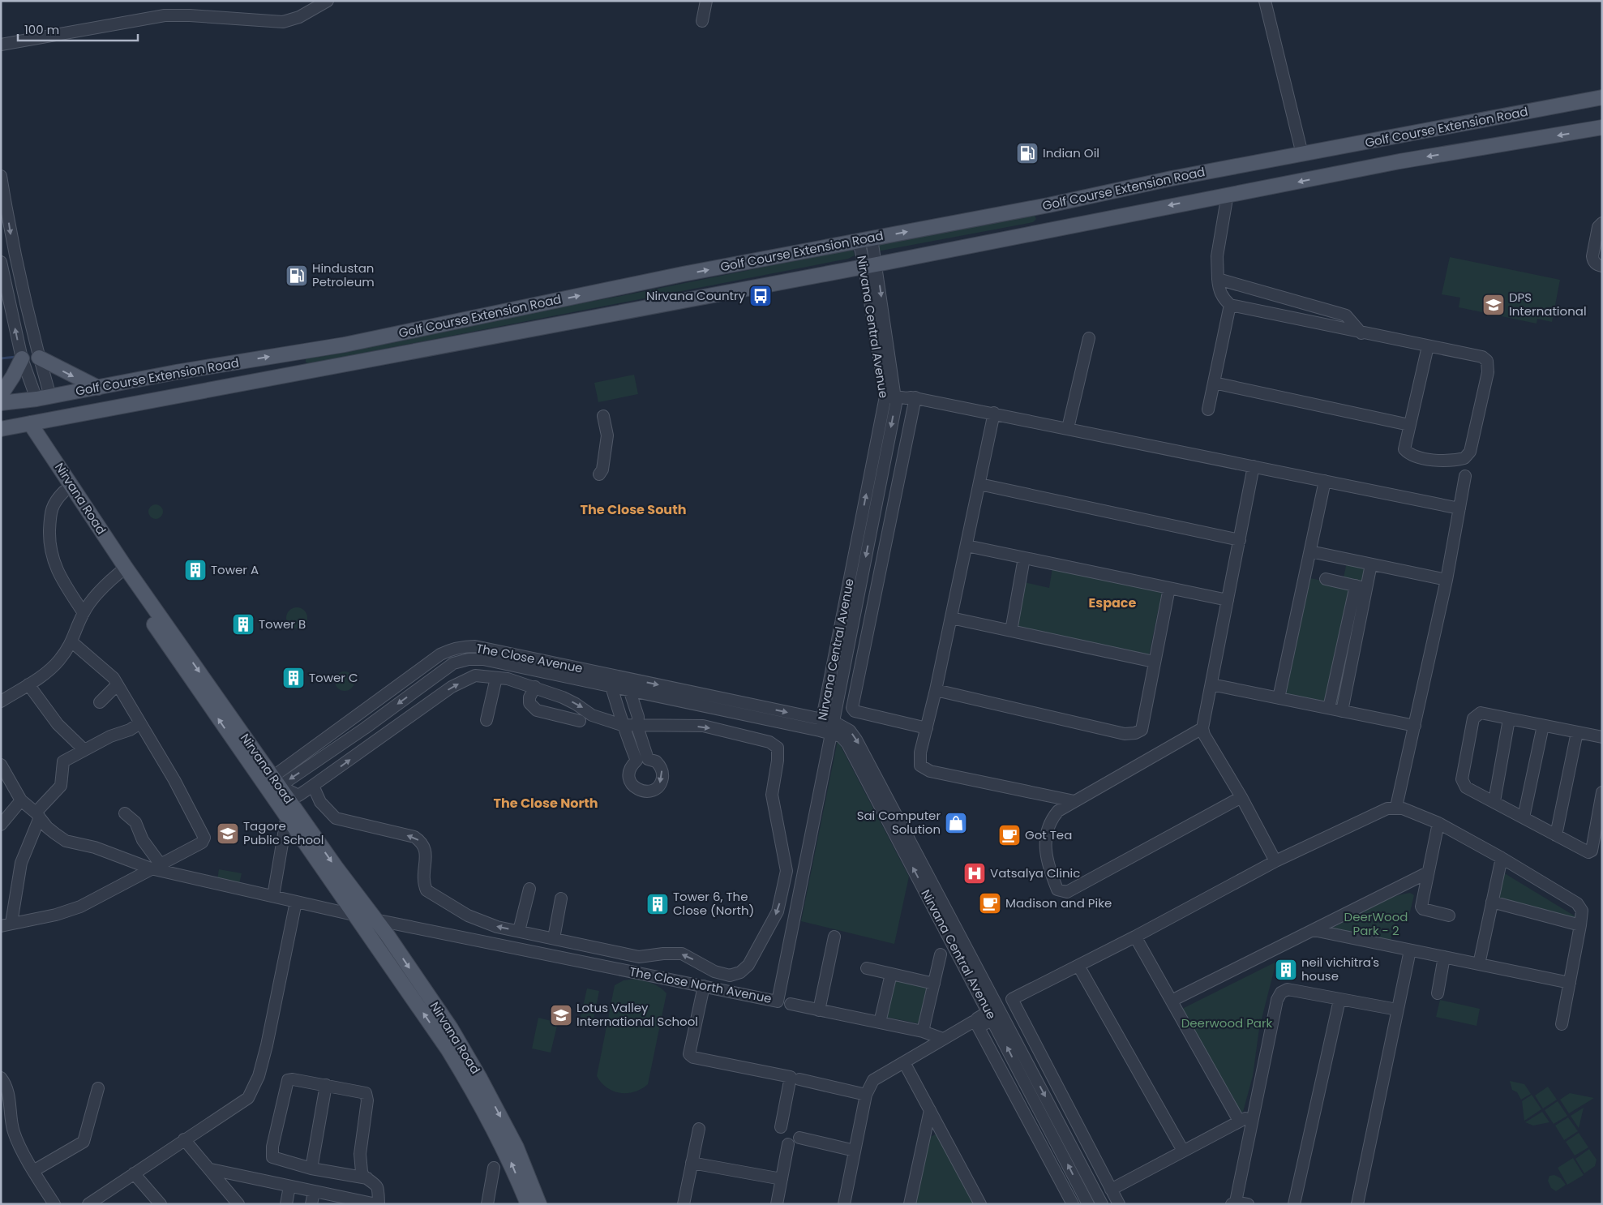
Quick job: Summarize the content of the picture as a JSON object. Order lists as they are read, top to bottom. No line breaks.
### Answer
{"streets":{"main road":["Golf Course Extension Road","Nirvana Road"],"street":["Nirvana Central Avenue","The Close Avenue","The Close North Avenue"]},"crossings":[["Golf Course Extension Road","Nirvana Central Avenue"],["Golf Course Extension Road","Nirvana Road"],["Nirvana Central Avenue","The Close Avenue"],["Nirvana Central Avenue","The Close North Avenue"],["Nirvana Road","The Close Avenue"],["Nirvana Road","The Close North Avenue"]],"districts":["The Close South","Espace","The Close North"],"parks":["DeerWood Park - 2","Deerwood Park"],"places":{"fuel station":["Indian Oil","Hindustan Petroleum"],"bus stop":["Nirvana Country"],"school or university":["DPS International","Tagore Public School","Lotus Valley International School"],"building":["Tower A","Tower B","Tower C","Tower 6, The Close (North)","neil vichitra's house"],"shop":["Sai Computer Solution"],"cafe":["Got Tea","Madison and Pike"],"hospital":["Vatsalya Clinic"]},"scale_bar":"100 m"}
